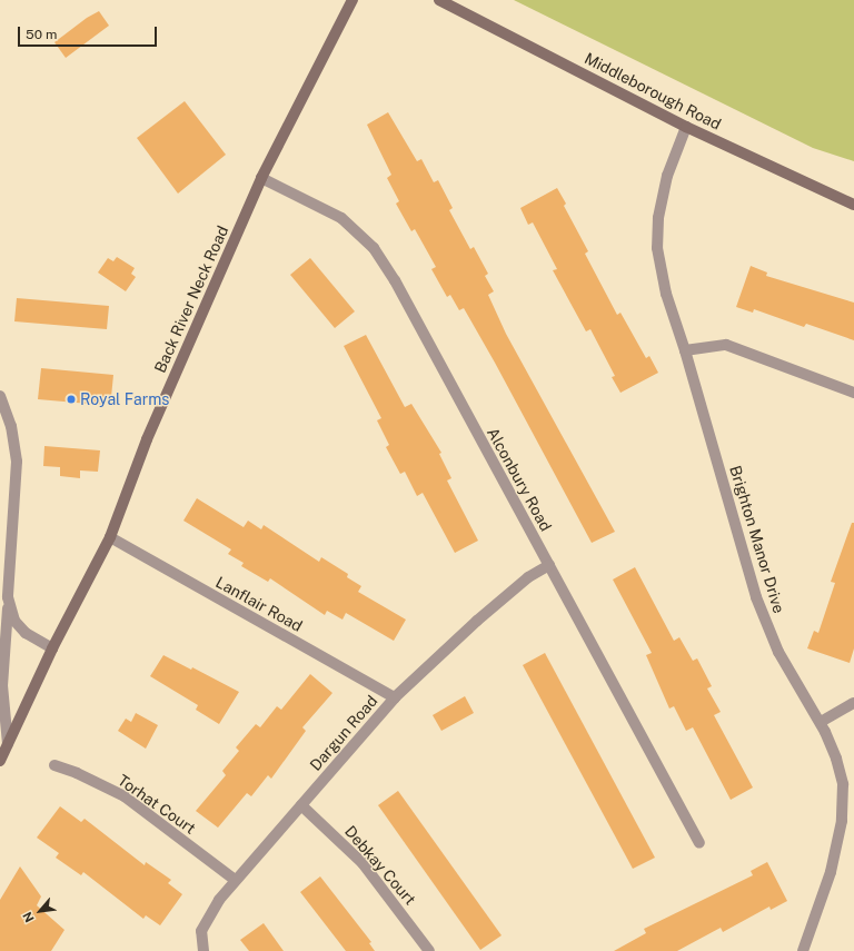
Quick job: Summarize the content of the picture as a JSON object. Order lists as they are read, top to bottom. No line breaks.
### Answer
{"streets":{"street":["Middleborough Road","Back River Neck Road","Alconbury Road","Brighton Manor Drive","Lanflair Road","Dargun Road","Torhat Court","Debkay Court"]},"crossings":[["Middleborough Road","Brighton Manor Drive"],["Back River Neck Road","Alconbury Road"],["Back River Neck Road","Lanflair Road"],["Alconbury Road","Dargun Road"],["Lanflair Road","Dargun Road"],["Dargun Road","Torhat Court"],["Dargun Road","Debkay Court"]],"places":["Royal Farms"],"scale_bar":"50 m","north":"bottom left"}
